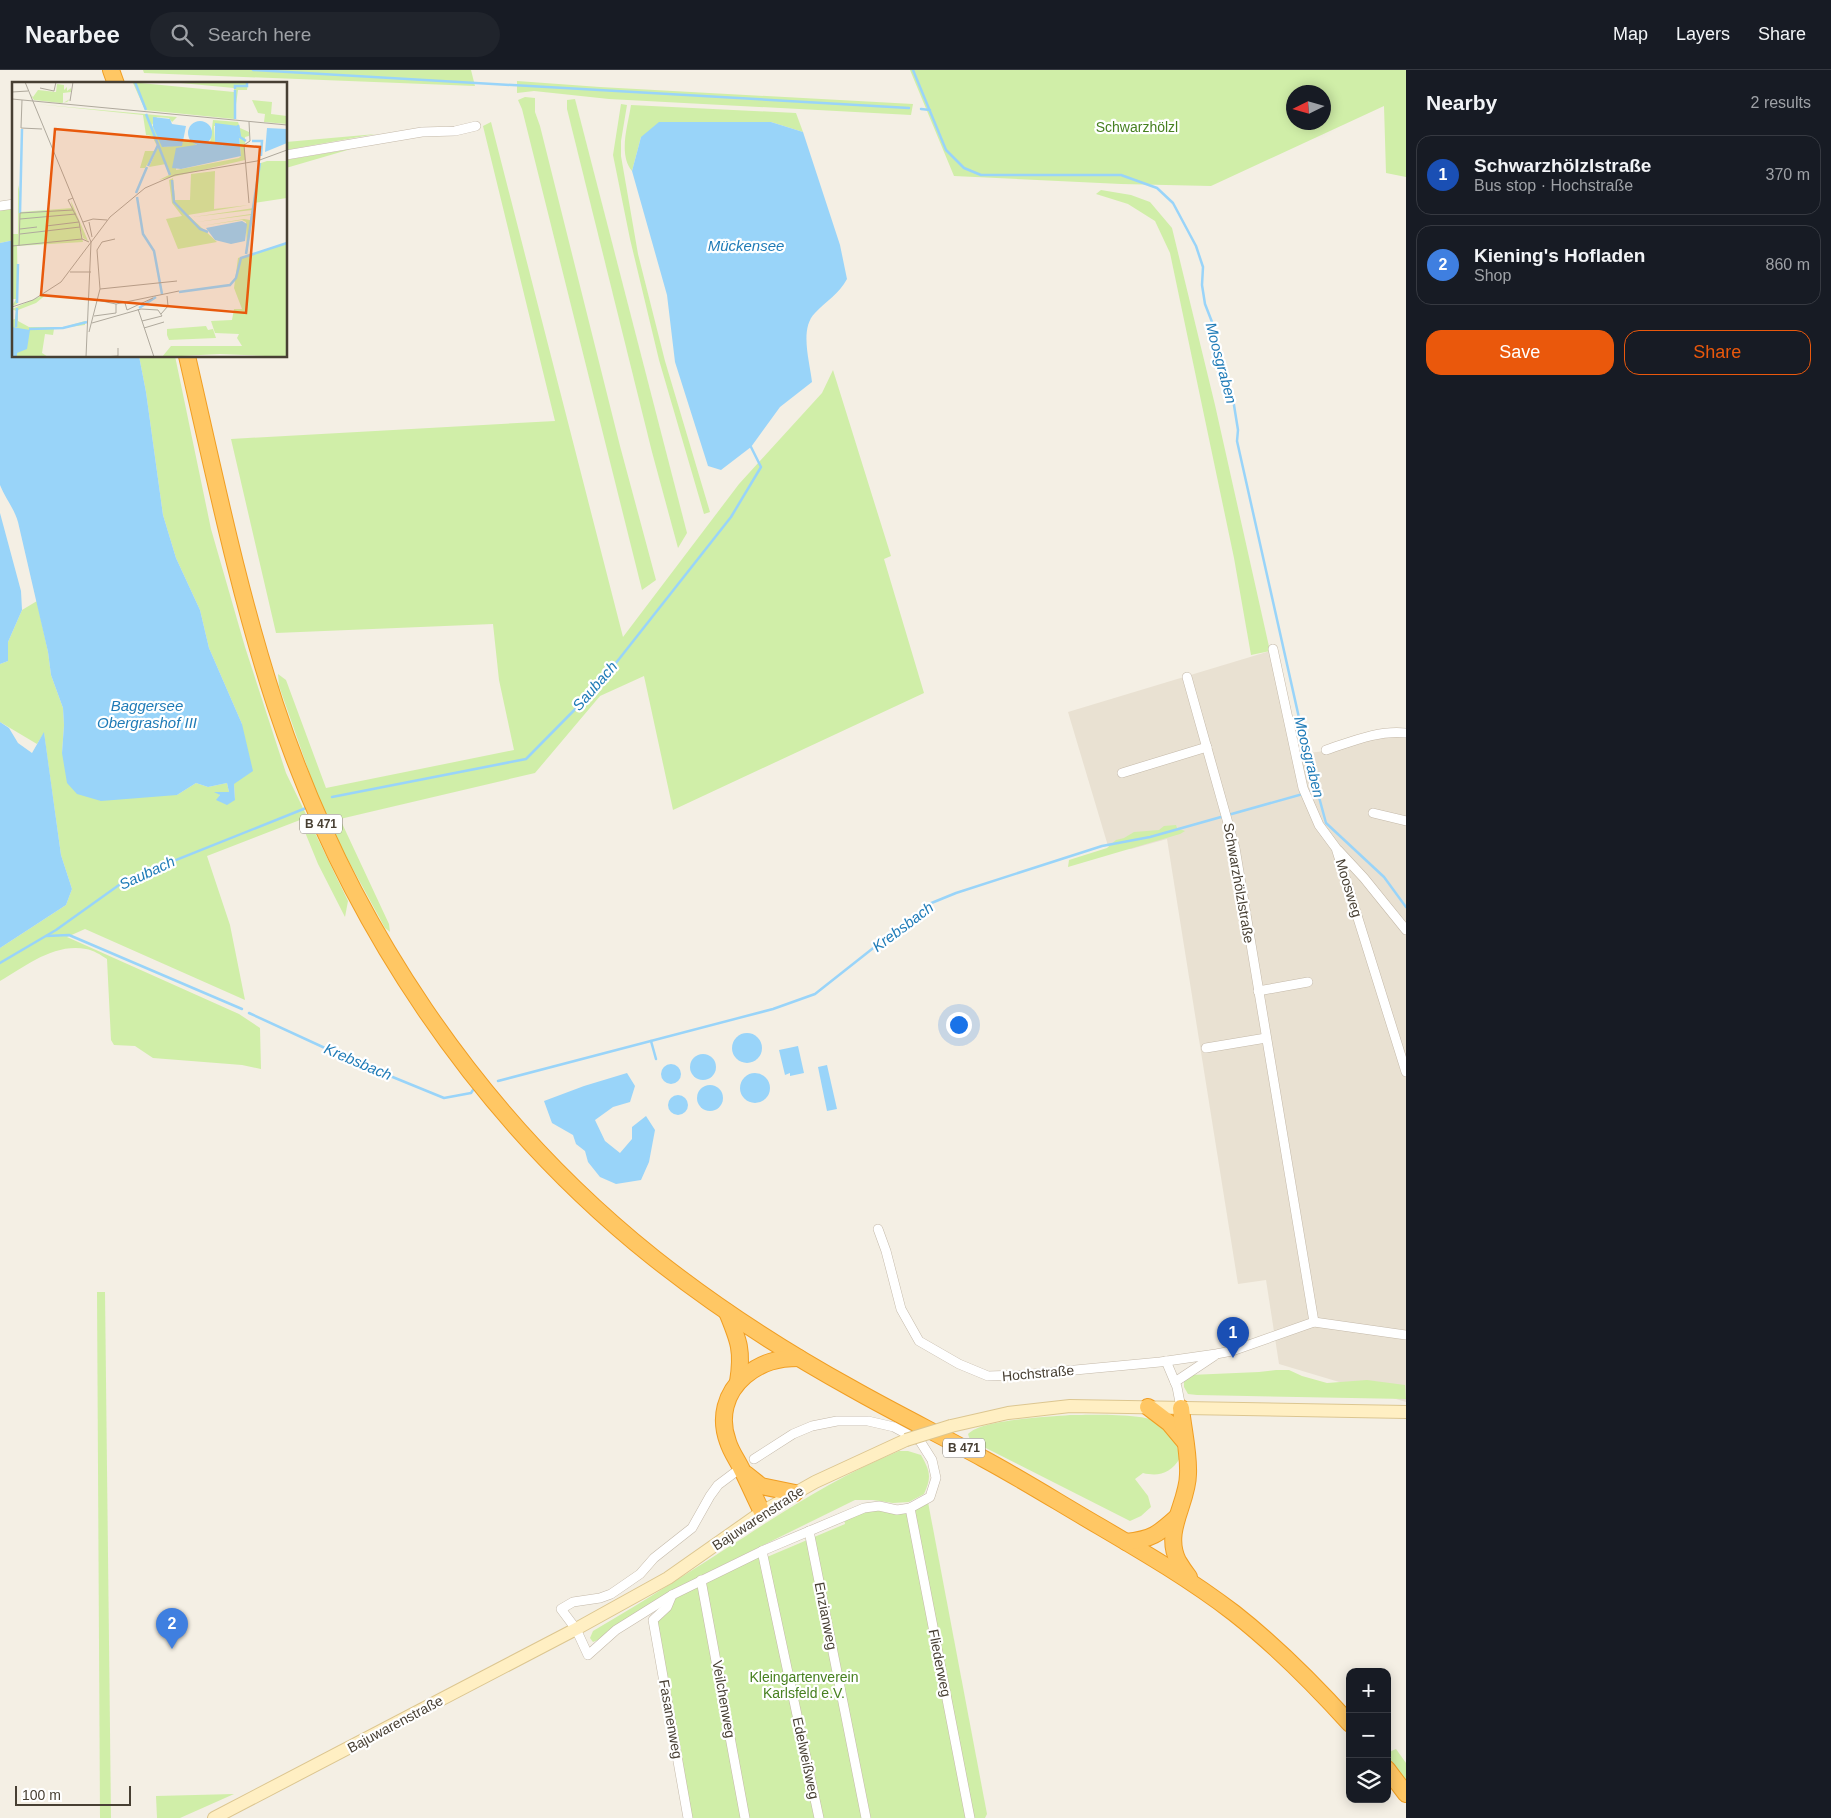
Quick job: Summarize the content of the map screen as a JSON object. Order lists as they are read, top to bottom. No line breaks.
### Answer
{"streets":{"highway":["B 471"],"main road":["Bajuwarenstraße"],"street":["Schwarzhölzlstraße","Moosweg","Hochstraße","Enzianweg","Fliederweg","Veilchenweg","Fasanenweg","Edelweißweg"]},"crossings":[["Schwarzhölzlstraße","Hochstraße"],["Bajuwarenstraße","Enzianweg"],["Bajuwarenstraße","Fliederweg"],["Bajuwarenstraße","Veilchenweg"],["Bajuwarenstraße","Fasanenweg"],["Bajuwarenstraße","Edelweißweg"]],"water":["Mückensee","Moosgraben","Saubach","Baggersee Obergrashof III","Krebsbach"],"parks":["Schwarzhölzl","Kleingartenverein Karlsfeld e.V."],"scale_bar":"100 m","north":"left","page":{"header":"Nearbee","search":"Search here","nav":["Map","Layers","Share"],"heading":["Nearby","2 results"],"list":[{"mark":"1","name":"Schwarzhölzlstraße","note":"Bus stop · Hochstraße","value":"370 m"},{"mark":"2","name":"Kiening's Hofladen","note":"Shop","value":"860 m"}],"buttons":["Save","Share"],"pins":["1","2"],"map_buttons":["+","−"],"scale":"100 m"}}
